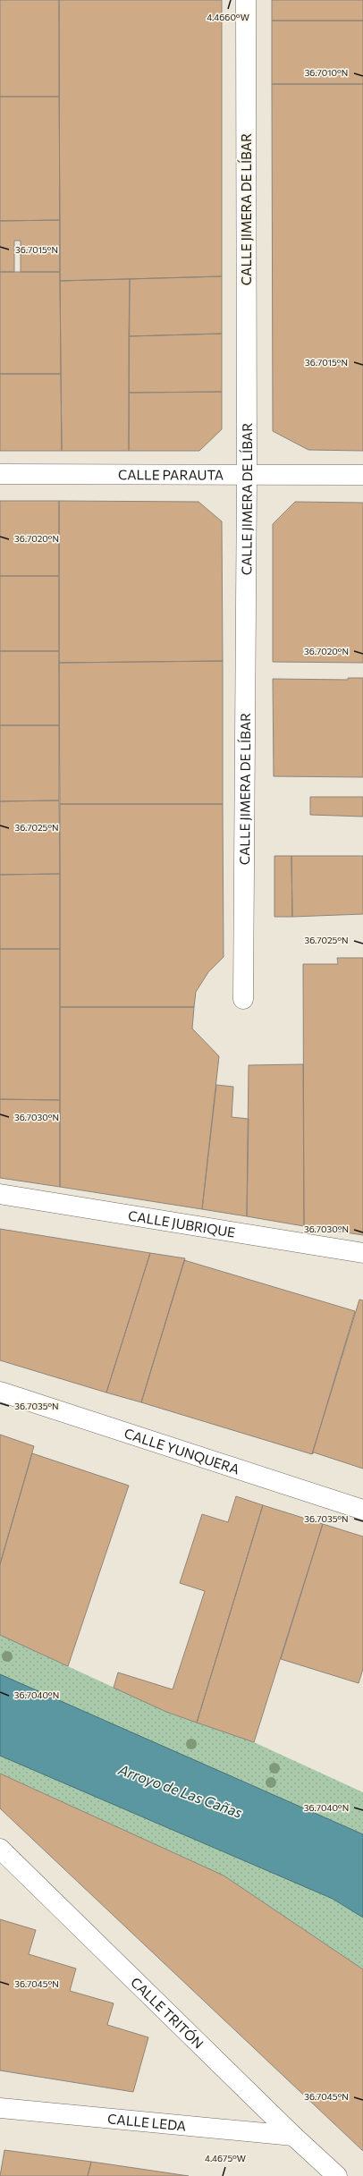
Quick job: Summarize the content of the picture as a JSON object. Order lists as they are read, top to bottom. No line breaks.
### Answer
{"streets":{"street":["CALLE JIMERA DE LÍBAR","CALLE PARAUTA","CALLE JUBRIQUE","CALLE YUNQUERA","CALLE TRITÓN","CALLE LEDA"]},"crossings":[["CALLE JIMERA DE LÍBAR","CALLE PARAUTA"],["CALLE TRITÓN","CALLE LEDA"]],"water":["Arroyo de Las Cañas"],"coordinates":["4.4660°W","36.7010°N","36.7015°N","36.7020°N","36.7025°N","36.7030°N","36.7035°N","36.7040°N","36.7045°N","4.4675°W"]}
